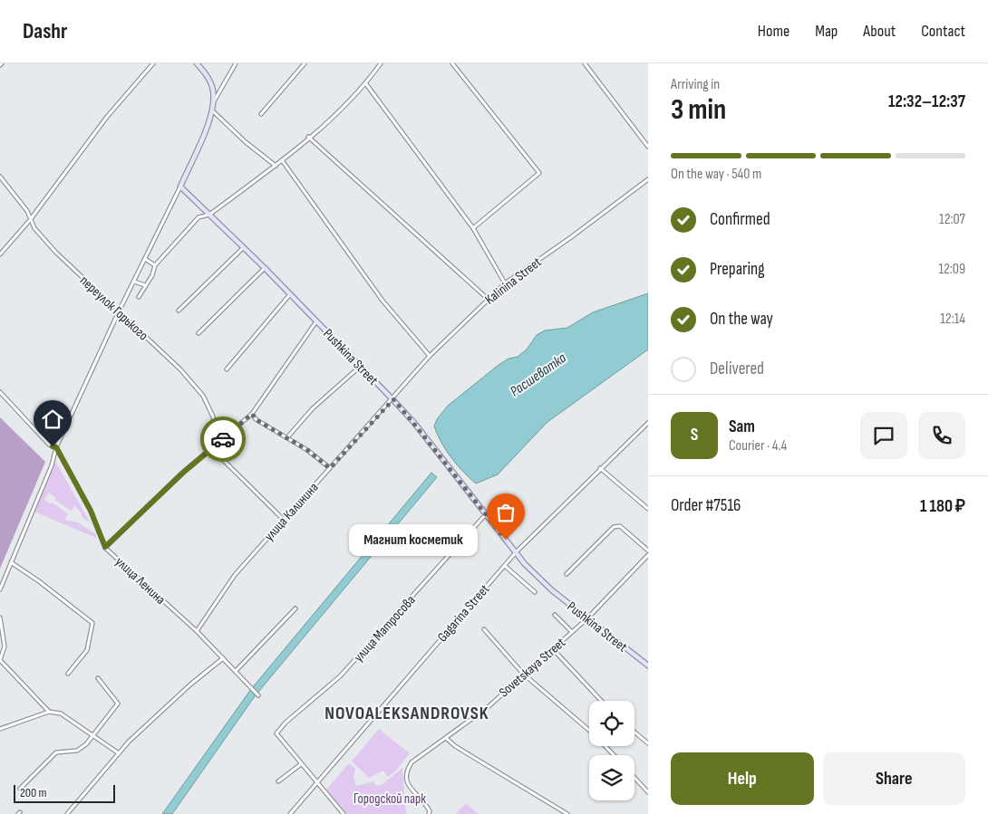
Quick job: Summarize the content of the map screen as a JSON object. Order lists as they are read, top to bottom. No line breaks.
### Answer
{"streets":{"main road":["Pushkina Street"],"street":["Kalinina Street","переулок Горького","улица Калинина","улица Ленина","Gagarina Street","улица Матросова","Sovetskaya Street"]},"crossings":[["Kalinina Street","Pushkina Street"],["Kalinina Street","улица Калинина"],["Pushkina Street","улица Калинина"],["Pushkina Street","Gagarina Street"],["Pushkina Street","улица Матросова"],["Pushkina Street","Sovetskaya Street"],["улица Калинина","улица Ленина"]],"districts":["NOVOALEKSANDROVSK"],"water":["Расшеватка"],"parks":["Городской парк"],"places":["Магнит косметик"],"scale_bar":"200 m","page":{"header":"Dashr","nav":["Home","Map","About","Contact"],"heading":["3 min","Arriving in","12:32–12:37"],"panel":["Sam","Courier · 4.4","Order #7516","1 180 ₽"],"bar":"On the way · 540 m","list":[["Confirmed","12:07"],["Preparing","12:09"],["On the way","12:14"],"Delivered"],"round":"S","bubble":"Магнит косметик","buttons":["Help","Share"],"scale":"200 m"}}
